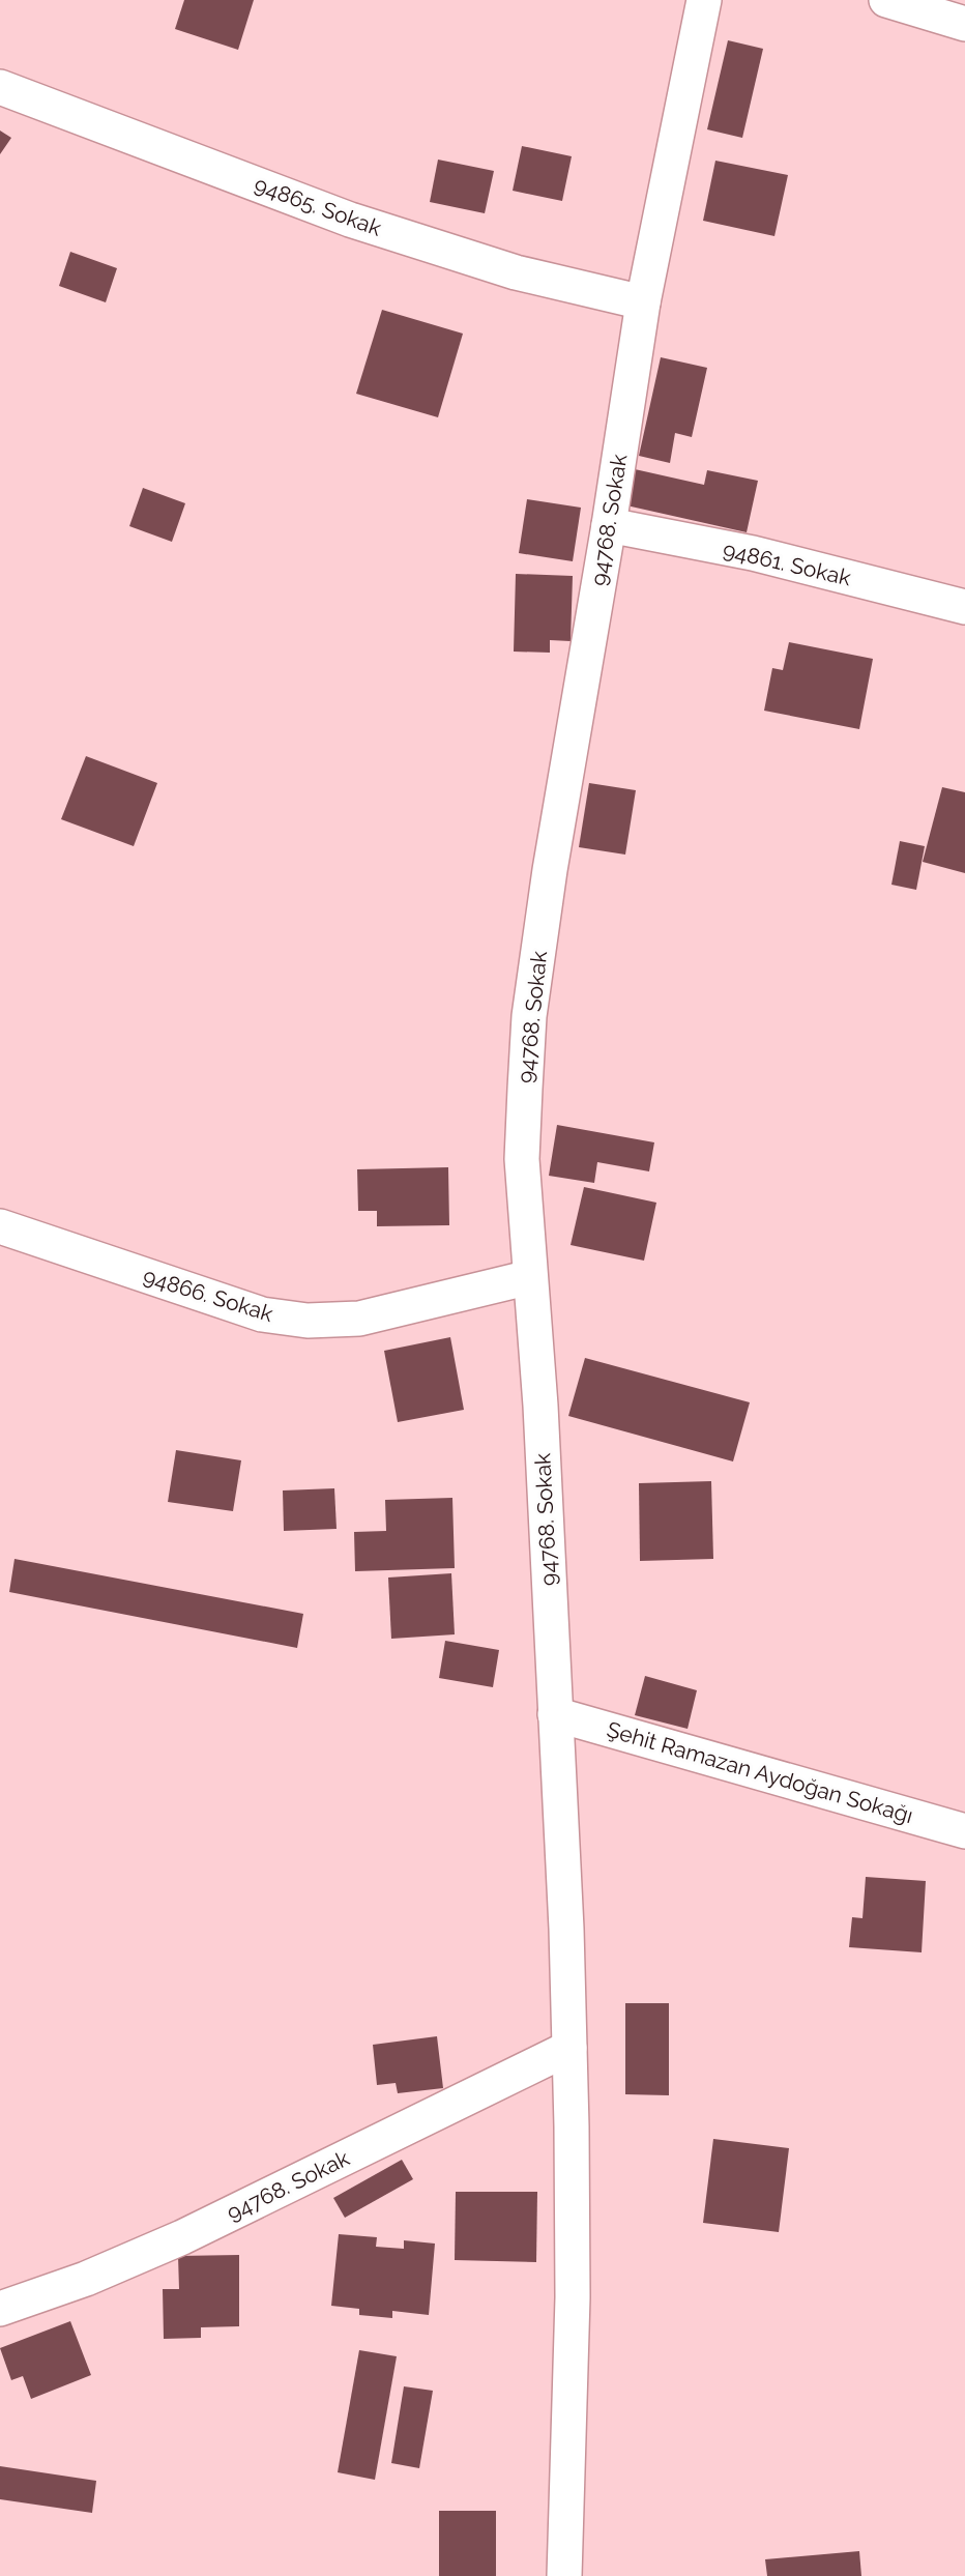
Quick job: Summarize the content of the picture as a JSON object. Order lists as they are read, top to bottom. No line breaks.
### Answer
{"streets":{"street":["94865. Sokak","94768. Sokak","94861. Sokak","94866. Sokak","Şehit Ramazan Aydoğan Sokağı"]},"crossings":[["94865. Sokak","94768. Sokak"],["94768. Sokak","94861. Sokak"],["94768. Sokak","94866. Sokak"],["94768. Sokak","Şehit Ramazan Aydoğan Sokağı"]]}
